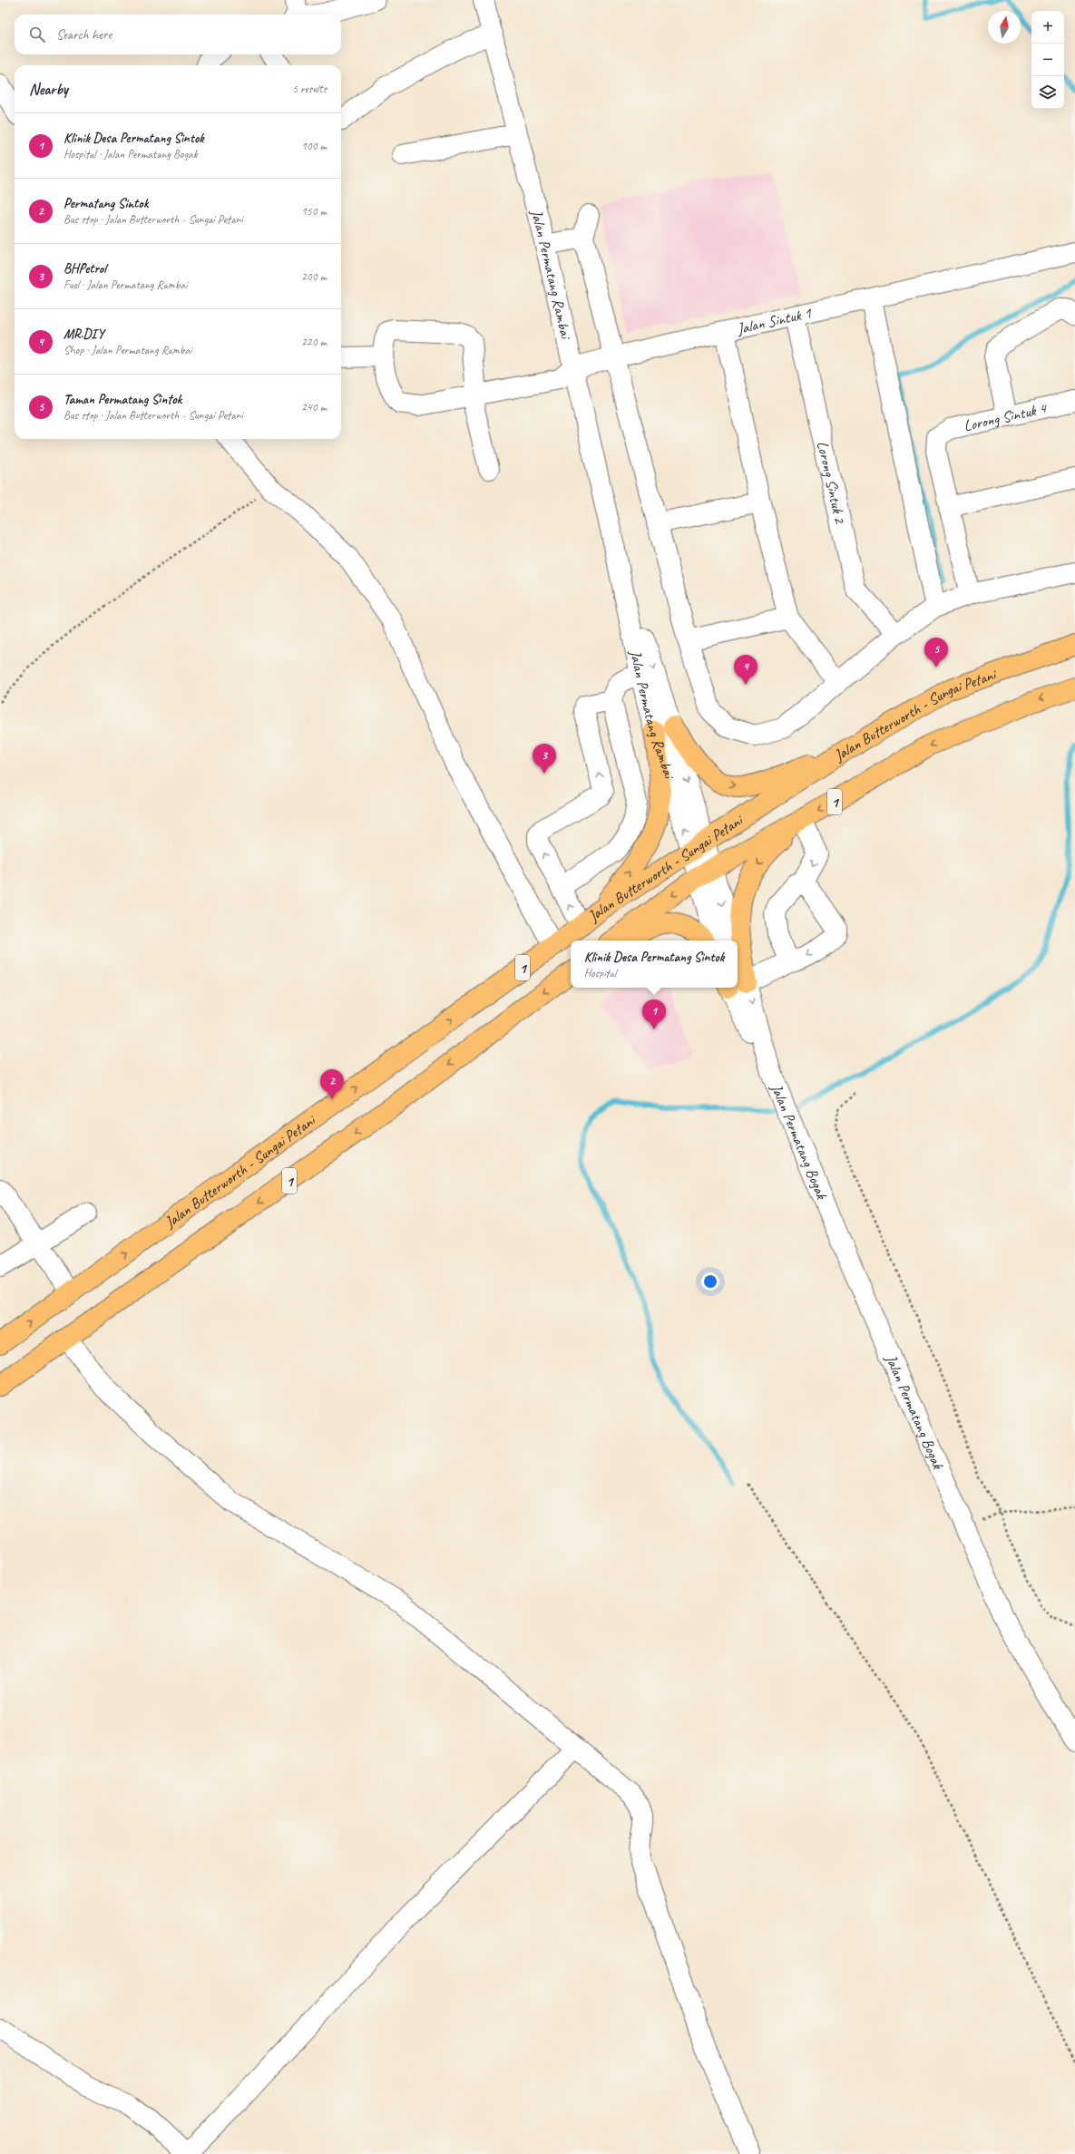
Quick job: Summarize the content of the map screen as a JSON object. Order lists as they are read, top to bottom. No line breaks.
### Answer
{"streets":{"highway":["Jalan Butterworth - Sungai Petani","1"],"street":["Jalan Permatang Rambai","Jalan Sintuk 1","Lorong Sintuk 4","Lorong Sintuk 2","Jalan Permatang Bogak"]},"crossings":[["Jalan Permatang Rambai","Jalan Sintuk 1"],["Jalan Permatang Rambai","Jalan Butterworth - Sungai Petani"],["Jalan Permatang Rambai","Jalan Permatang Bogak"],["Jalan Sintuk 1","Lorong Sintuk 2"],["Jalan Butterworth - Sungai Petani","Jalan Permatang Bogak"]],"north":"top","page":{"map_buttons":["+","−"],"search":"Search here","heading":["Nearby","5 results"],"list":[{"mark":"1","name":"Klinik Desa Permatang Sintok","note":"Hospital · Jalan Permatang Bogak","value":"100 m"},{"mark":"2","name":"Permatang Sintok","note":"Bus stop · Jalan Butterworth - Sungai Petani","value":"150 m"},{"mark":"3","name":"BHPetrol","note":"Fuel · Jalan Permatang Rambai","value":"200 m"},{"mark":"4","name":"MR.DIY","note":"Shop · Jalan Permatang Rambai","value":"220 m"},{"mark":"5","name":"Taman Permatang Sintok","note":"Bus stop · Jalan Butterworth - Sungai Petani","value":"240 m"}],"pins":["5","4","3","1","2"],"popup":["Klinik Desa Permatang Sintok","Hospital"]}}
